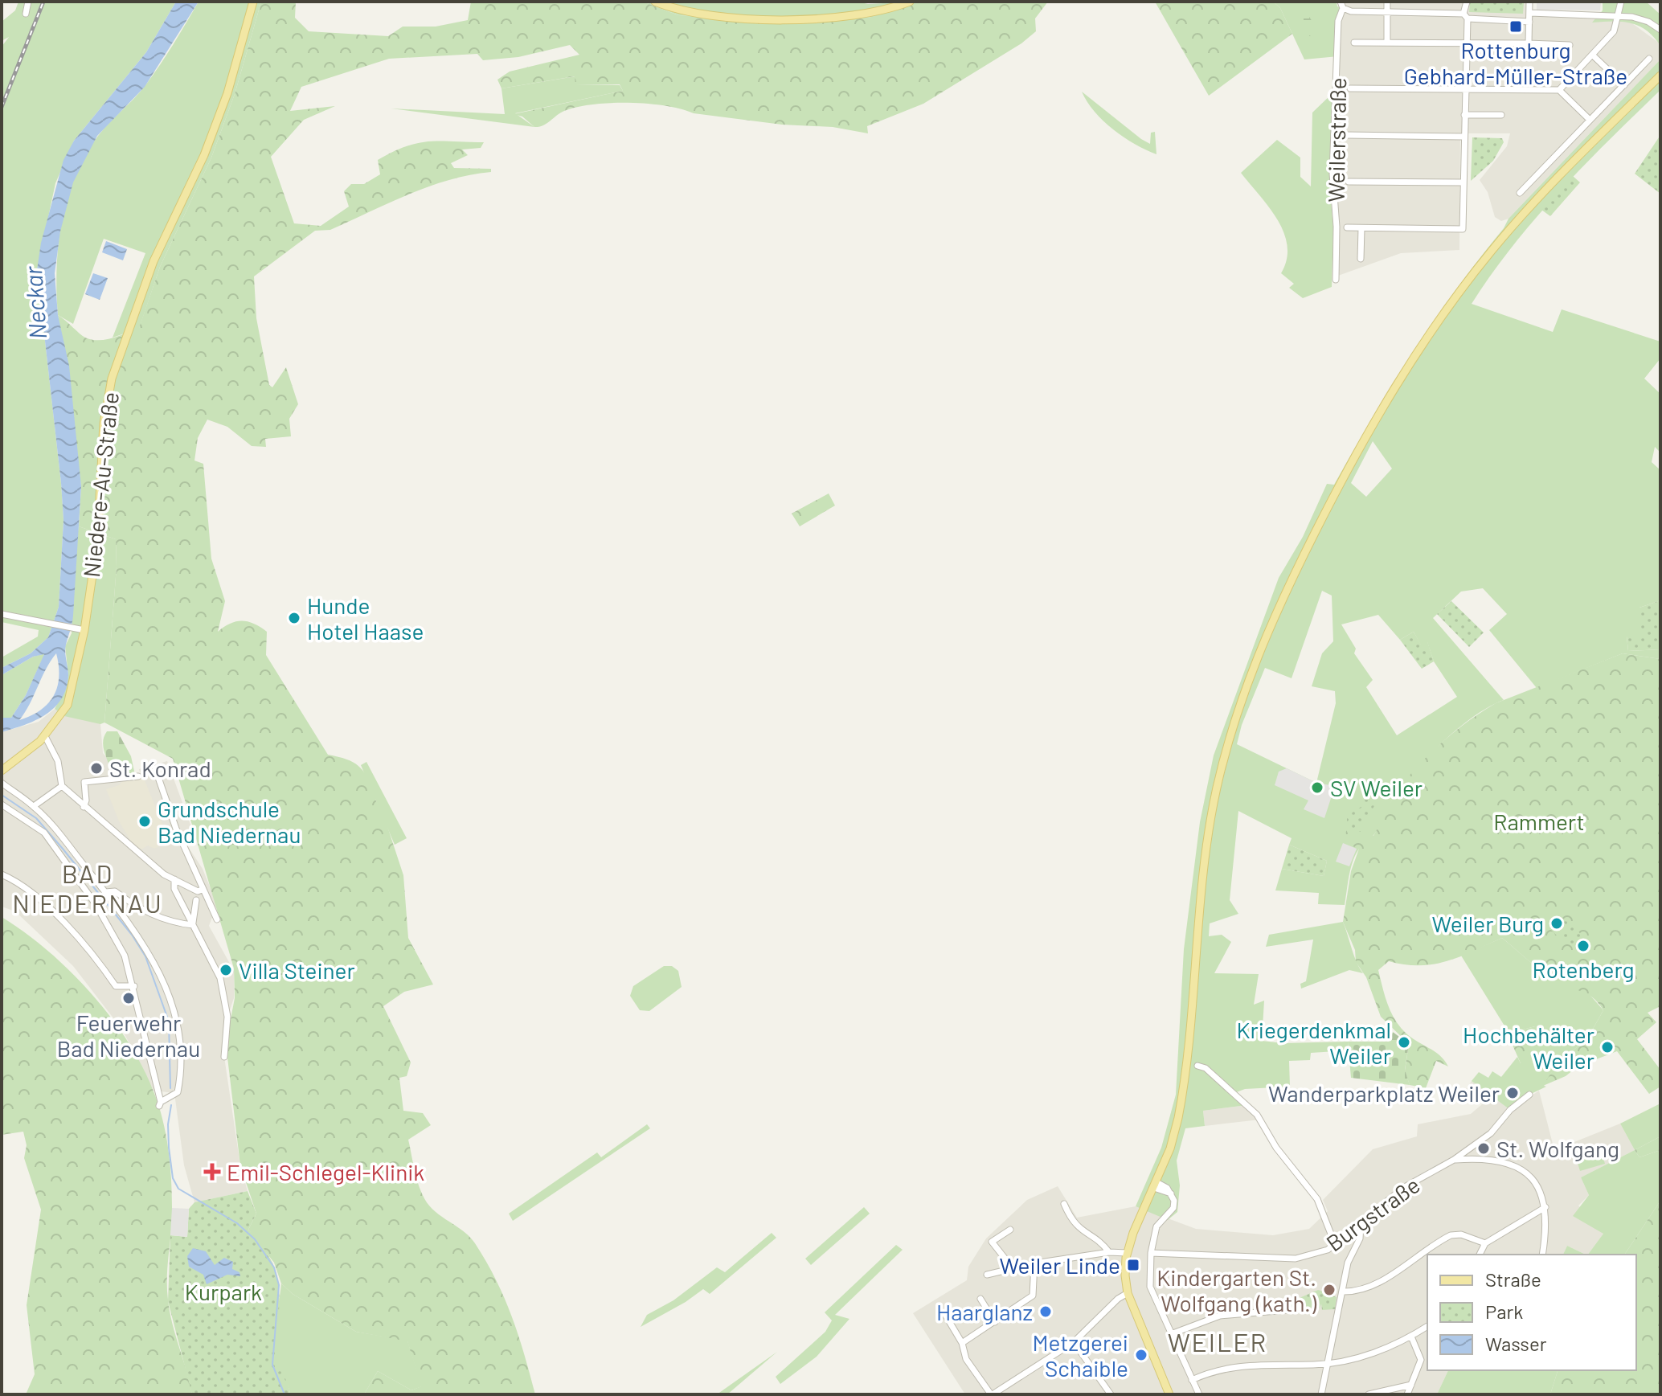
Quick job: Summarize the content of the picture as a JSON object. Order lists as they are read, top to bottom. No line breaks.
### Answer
{"streets":{"main road":["Niedere-Au-Straße"],"street":["Weilerstraße","Burgstraße"]},"districts":["BAD NIEDERNAU","WEILER"],"water":["Neckar"],"parks":["Rammert","Kurpark"],"places":{"transit":["Rottenburg Gebhard-Müller-Straße","Weiler Linde"],"other":["Hunde Hotel Haase","St. Konrad","SV Weiler","Grundschule Bad Niedernau","Weiler Burg","Rotenberg","Villa Steiner","Feuerwehr Bad Niedernau","Kriegerdenkmal Weiler","Hochbehälter Weiler","Wanderparkplatz Weiler","St. Wolfgang","Kindergarten St. Wolfgang (kath.)","Haarglanz","Metzgerei Schaible"],"health":["Emil-Schlegel-Klinik"]},"legend":["Straße","Park","Wasser"]}
